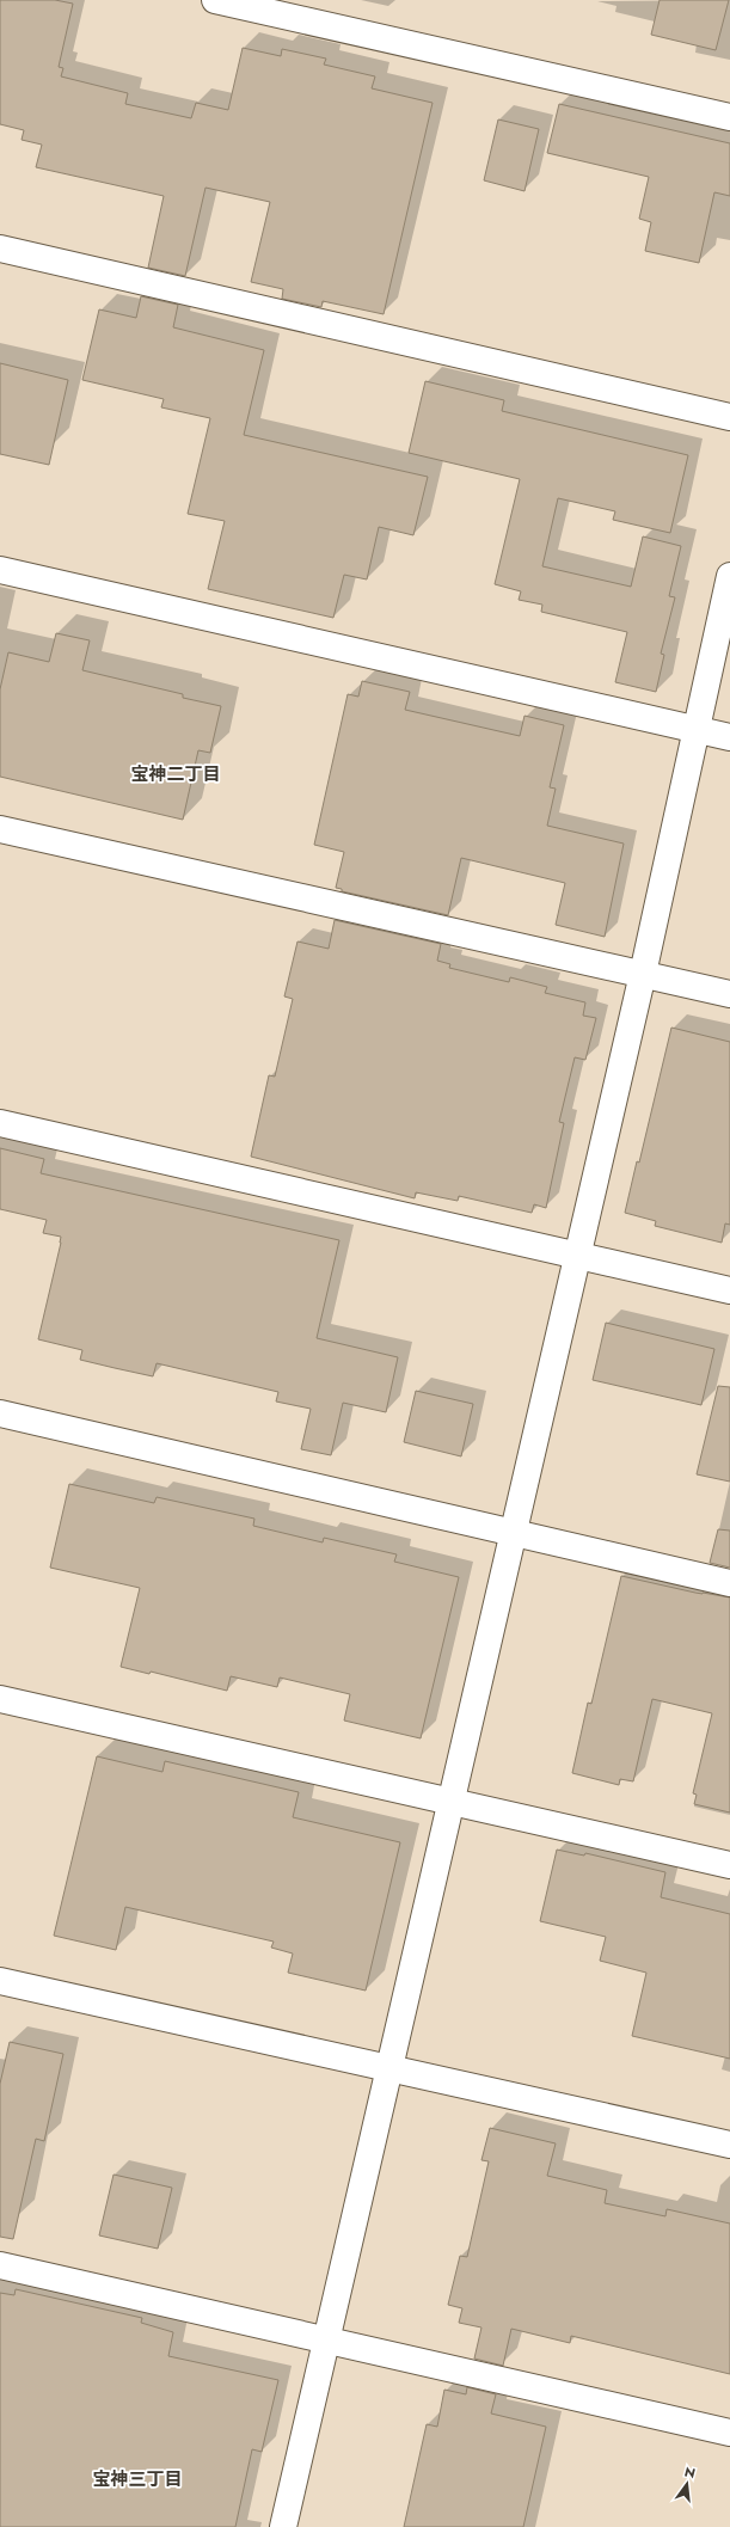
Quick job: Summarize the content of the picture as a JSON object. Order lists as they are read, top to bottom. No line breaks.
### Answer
{"districts":["宝神二丁目","宝神三丁目"],"north":"top"}
